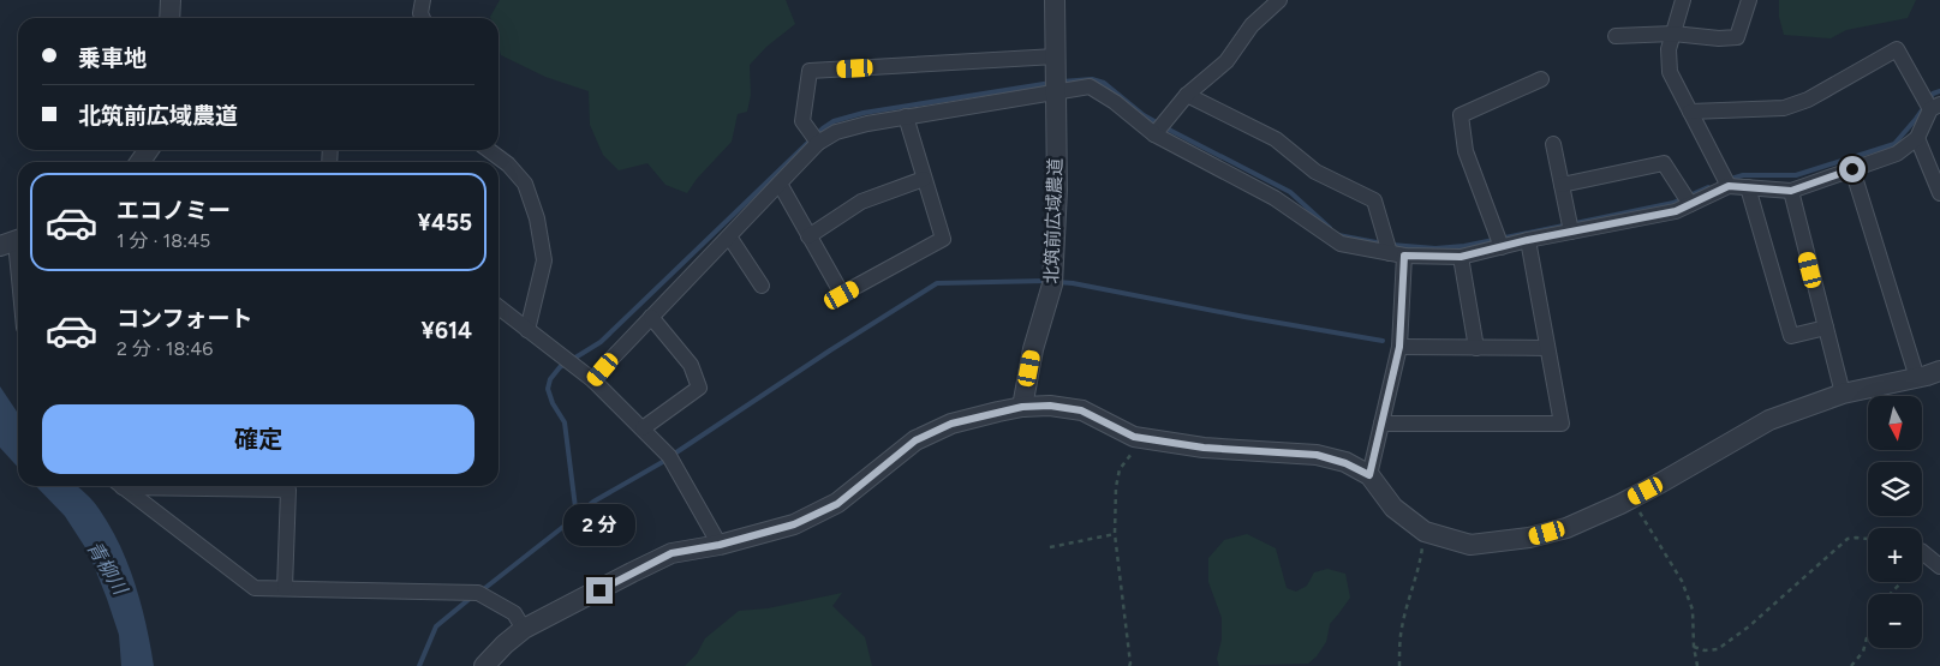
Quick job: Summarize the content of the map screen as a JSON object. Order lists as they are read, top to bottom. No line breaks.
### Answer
{"streets":{"street":["北筑前広域農道"]},"water":["青柳川"],"north":"bottom","page":{"banner":["乗車地","北筑前広域農道"],"list":[{"name":"エコノミー","note":"1 分 · 18:45","value":"¥455"},{"name":"コンフォート","note":"2 分 · 18:46","value":"¥614"}],"buttons":"確定","map_buttons":["+","−"],"bubble":"2 分"}}
